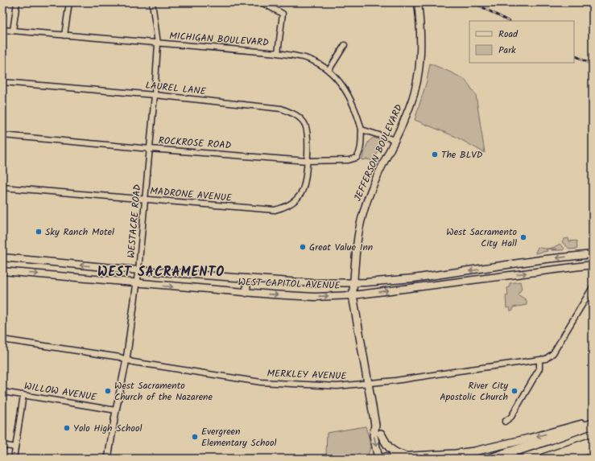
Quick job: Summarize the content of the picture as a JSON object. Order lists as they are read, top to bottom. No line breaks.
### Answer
{"streets":{"main road":["JEFFERSON BOULEVARD","WEST CAPITOL AVENUE"],"street":["MICHIGAN BOULEVARD","LAUREL LANE","ROCKROSE ROAD","MADRONE AVENUE","WESTACRE ROAD","MERKLEY AVENUE","WILLOW AVENUE"]},"crossings":[["MICHIGAN BOULEVARD","ROCKROSE ROAD"],["MICHIGAN BOULEVARD","WESTACRE ROAD"],["LAUREL LANE","ROCKROSE ROAD"],["LAUREL LANE","MADRONE AVENUE"],["LAUREL LANE","WESTACRE ROAD"],["ROCKROSE ROAD","MADRONE AVENUE"],["ROCKROSE ROAD","WESTACRE ROAD"],["JEFFERSON BOULEVARD","WEST CAPITOL AVENUE"],["JEFFERSON BOULEVARD","MERKLEY AVENUE"],["MADRONE AVENUE","WESTACRE ROAD"],["WESTACRE ROAD","WEST CAPITOL AVENUE"],["WESTACRE ROAD","MERKLEY AVENUE"],["WESTACRE ROAD","WILLOW AVENUE"]],"districts":["WEST SACRAMENTO"],"places":["The BLVD","Sky Ranch Motel","West Sacramento City Hall","Great Value Inn","West Sacramento Church of the Nazarene","River City Apostolic Church","Yolo High School","Evergreen Elementary School"],"legend":["Road","Park"]}
